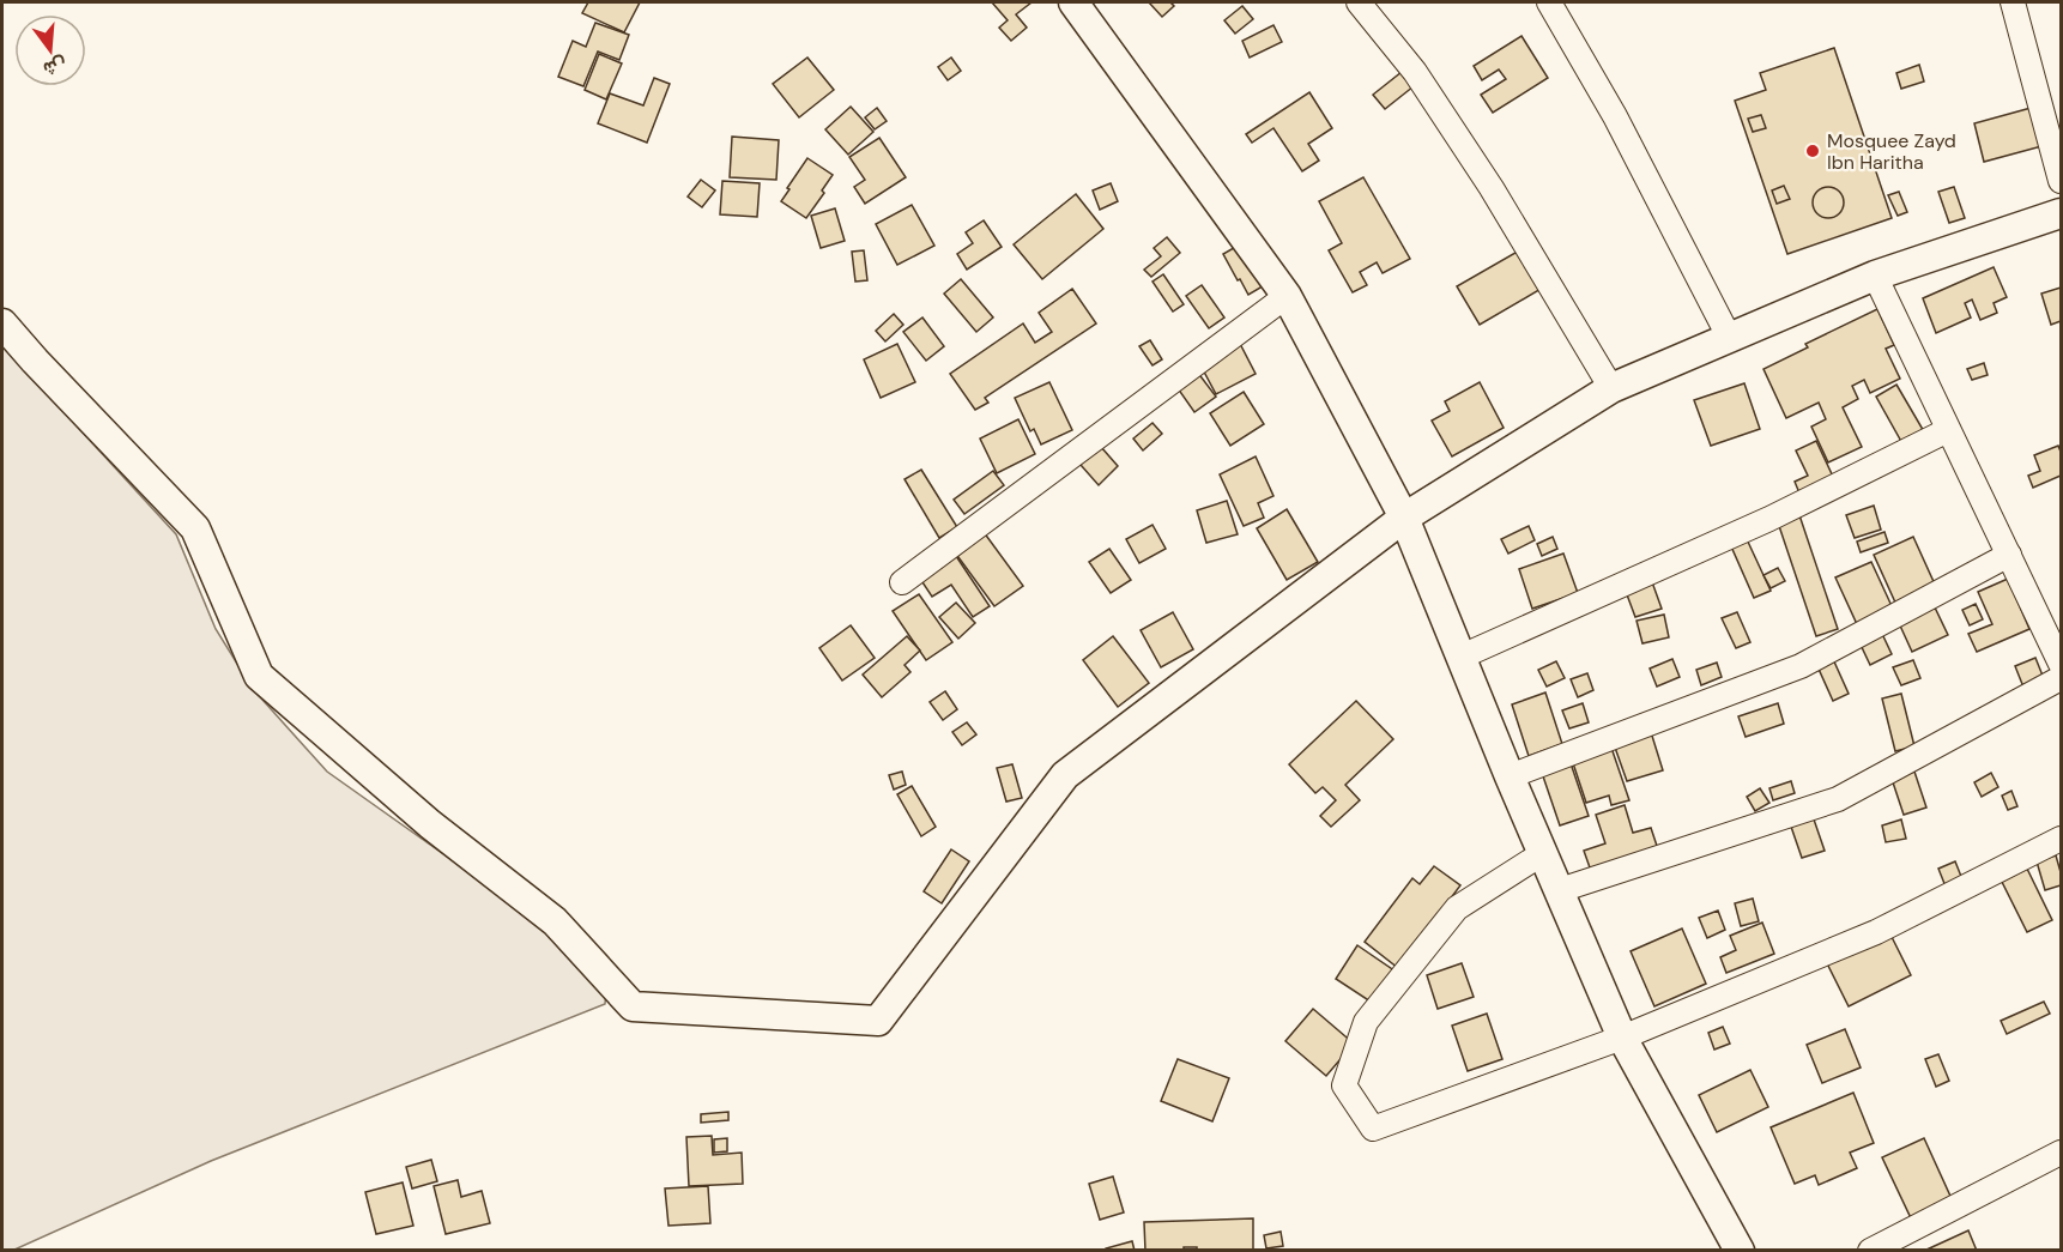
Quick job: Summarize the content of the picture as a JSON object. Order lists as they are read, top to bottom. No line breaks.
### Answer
{"places":["Mosquee Zayd Ibn Haritha"],"north":"bottom"}
